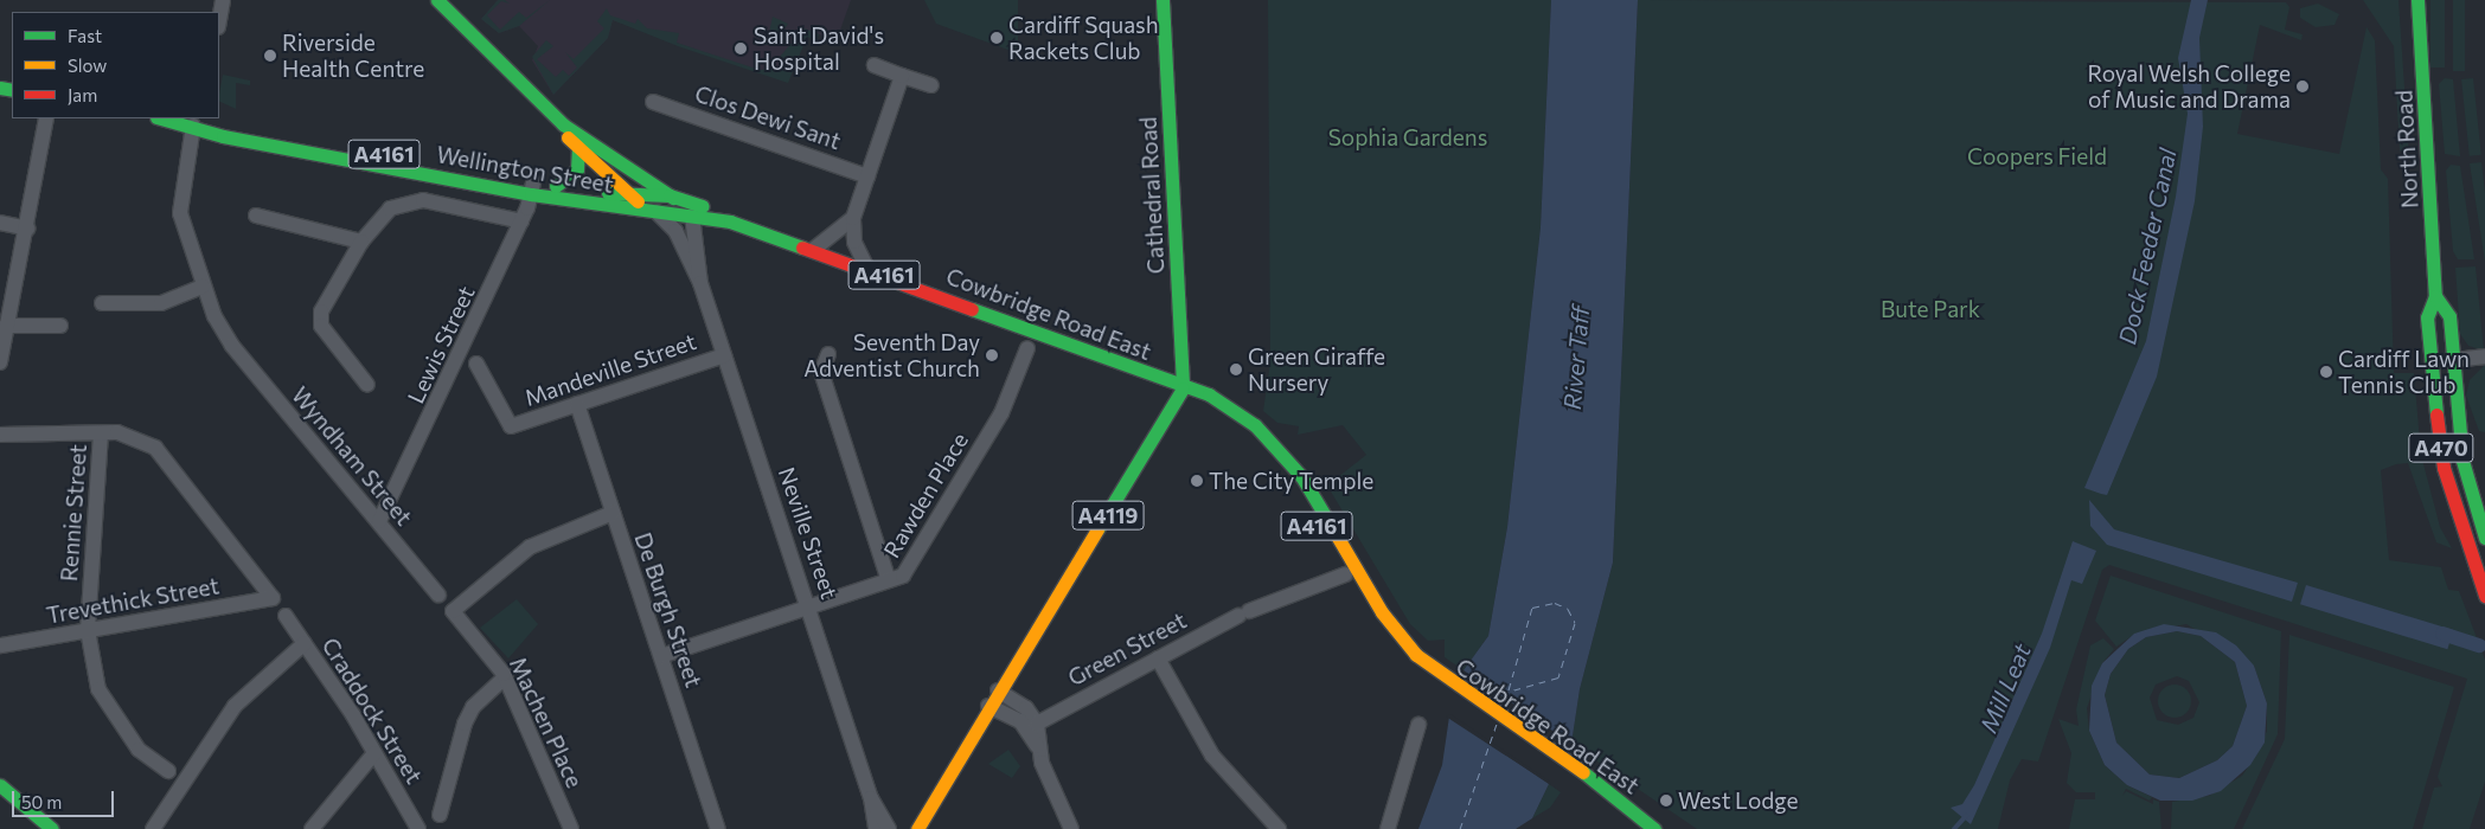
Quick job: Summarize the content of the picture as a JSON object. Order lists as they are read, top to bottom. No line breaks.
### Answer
{"streets":{"main road":["North Road","A4161","Wellington Street","Cathedral Road","Cowbridge Road East","A470","A4119"],"street":["Clos Dewi Sant","Lewis Street","Mandeville Street","Wyndham Street","Rawden Place","Rennie Street","Neville Street","Trevethick Street","De Burgh Street","Green Street","Craddock Street","Machen Place"]},"crossings":[["Wellington Street","Cowbridge Road East"],["Wellington Street","Lewis Street"],["Wellington Street","Wyndham Street"],["Wellington Street","Neville Street"],["Cathedral Road","Cowbridge Road East"],["Cathedral Road","A4119"],["Cowbridge Road East","A4119"],["Cowbridge Road East","Neville Street"],["Cowbridge Road East","Green Street"],["Lewis Street","Wyndham Street"],["Mandeville Street","Neville Street"],["Mandeville Street","De Burgh Street"],["Rawden Place","Neville Street"],["Rawden Place","De Burgh Street"],["Rennie Street","Trevethick Street"],["De Burgh Street","Machen Place"]],"water":["Dock Feeder Canal","River Taff","Mill Leat"],"parks":["Sophia Gardens","Coopers Field","Bute Park"],"places":["Cardiff Squash Rackets Club","Saint David's Hospital","Riverside Health Centre","Royal Welsh College of Music and Drama","Seventh Day Adventist Church","Green Giraffe Nursery","Cardiff Lawn Tennis Club","The City Temple","West Lodge"],"legend":["Fast","Slow","Jam"],"scale_bar":"50 m"}
